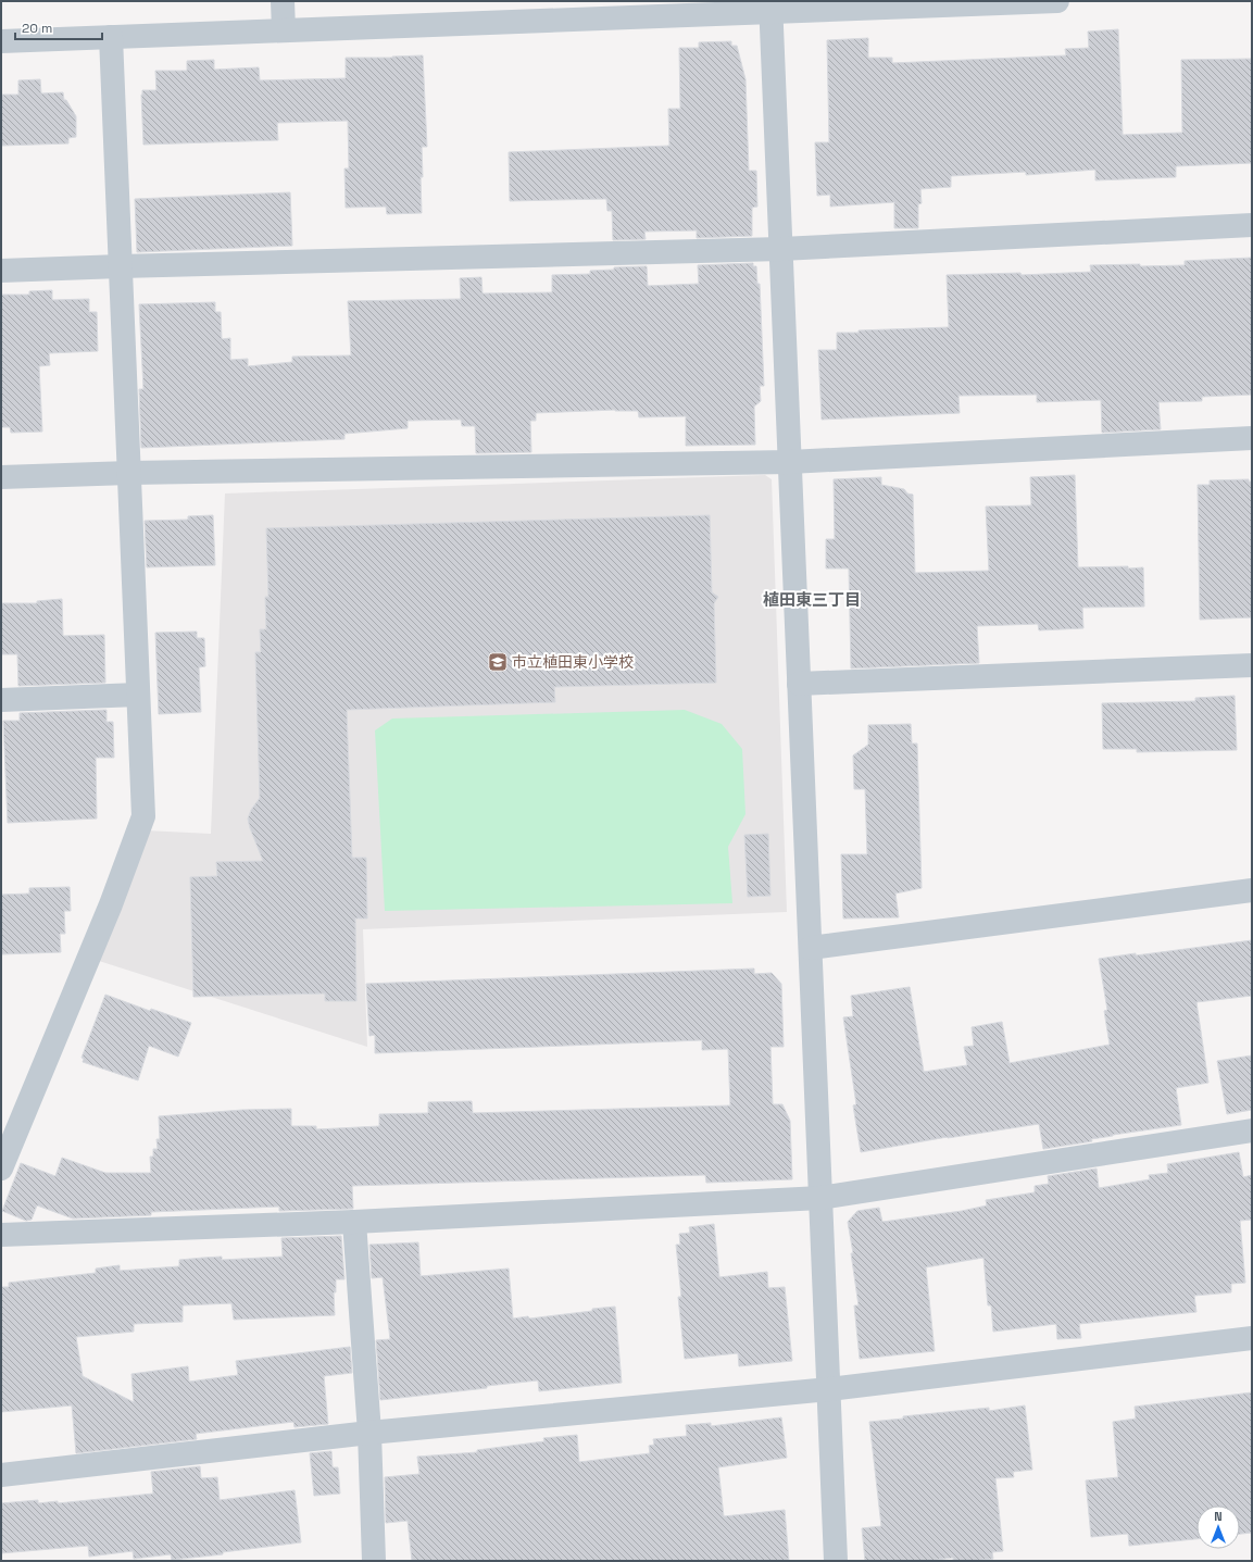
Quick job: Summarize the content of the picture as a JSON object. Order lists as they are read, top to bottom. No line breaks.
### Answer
{"districts":["植田東三丁目"],"places":{"school or university":["市立植田東小学校"]},"scale_bar":"20 m","north":"top"}
